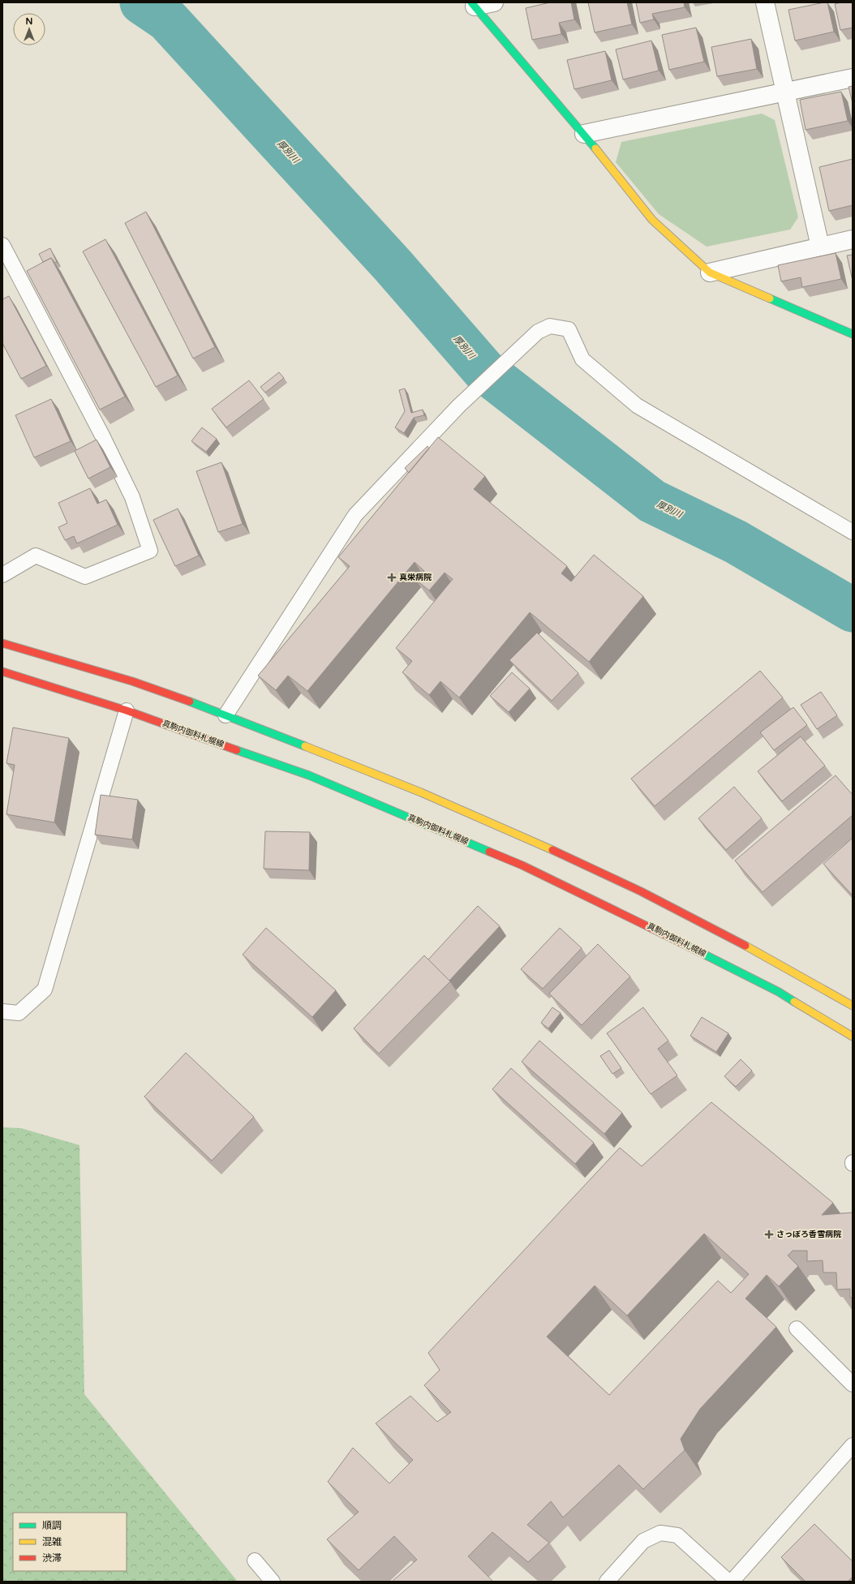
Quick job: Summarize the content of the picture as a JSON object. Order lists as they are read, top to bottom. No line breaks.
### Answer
{"streets":{"main road":["真駒内御料札幌線"]},"water":["厚別川"],"places":{"health":["真栄病院","さっぽろ香雪病院"]},"legend":["順調","混雑","渋滞"],"north":"top"}
